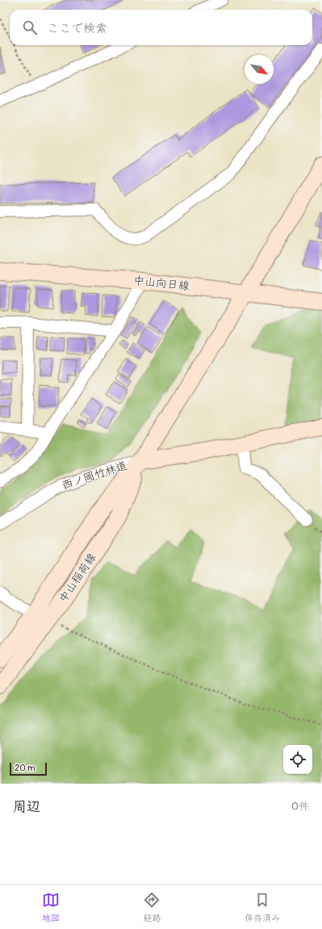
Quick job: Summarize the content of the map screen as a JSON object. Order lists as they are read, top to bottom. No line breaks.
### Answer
{"streets":{"main road":["中山向日線","中山稲荷線"],"street":["西ノ岡竹林道"]},"crossings":[["西ノ岡竹林道","中山稲荷線"]],"scale_bar":"20 m","north":"bottom right","page":{"search":"ここで検索","scale":"20 m","heading":["周辺","0件"],"nav":["地図","経路","保存済み"]}}
